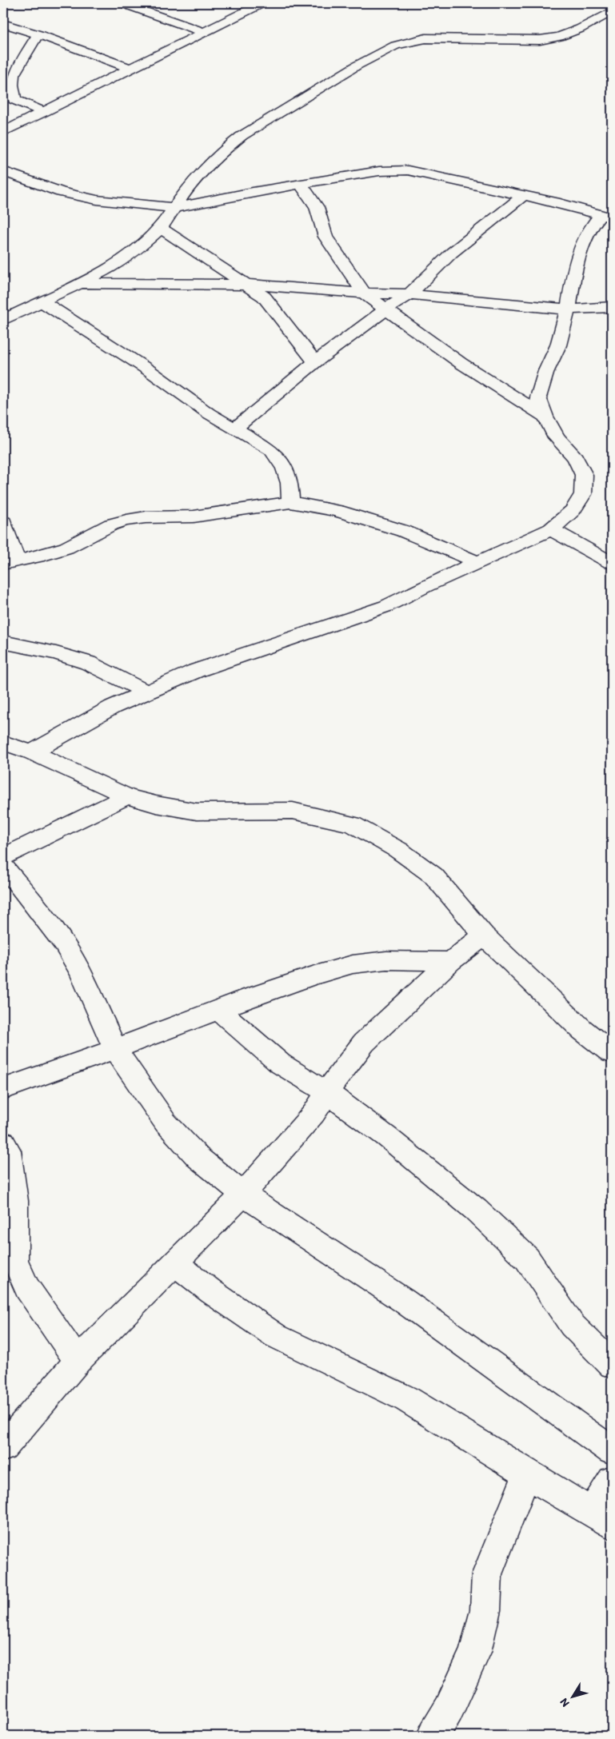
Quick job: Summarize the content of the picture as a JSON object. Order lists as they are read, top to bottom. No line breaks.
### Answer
{"north":"bottom left"}
